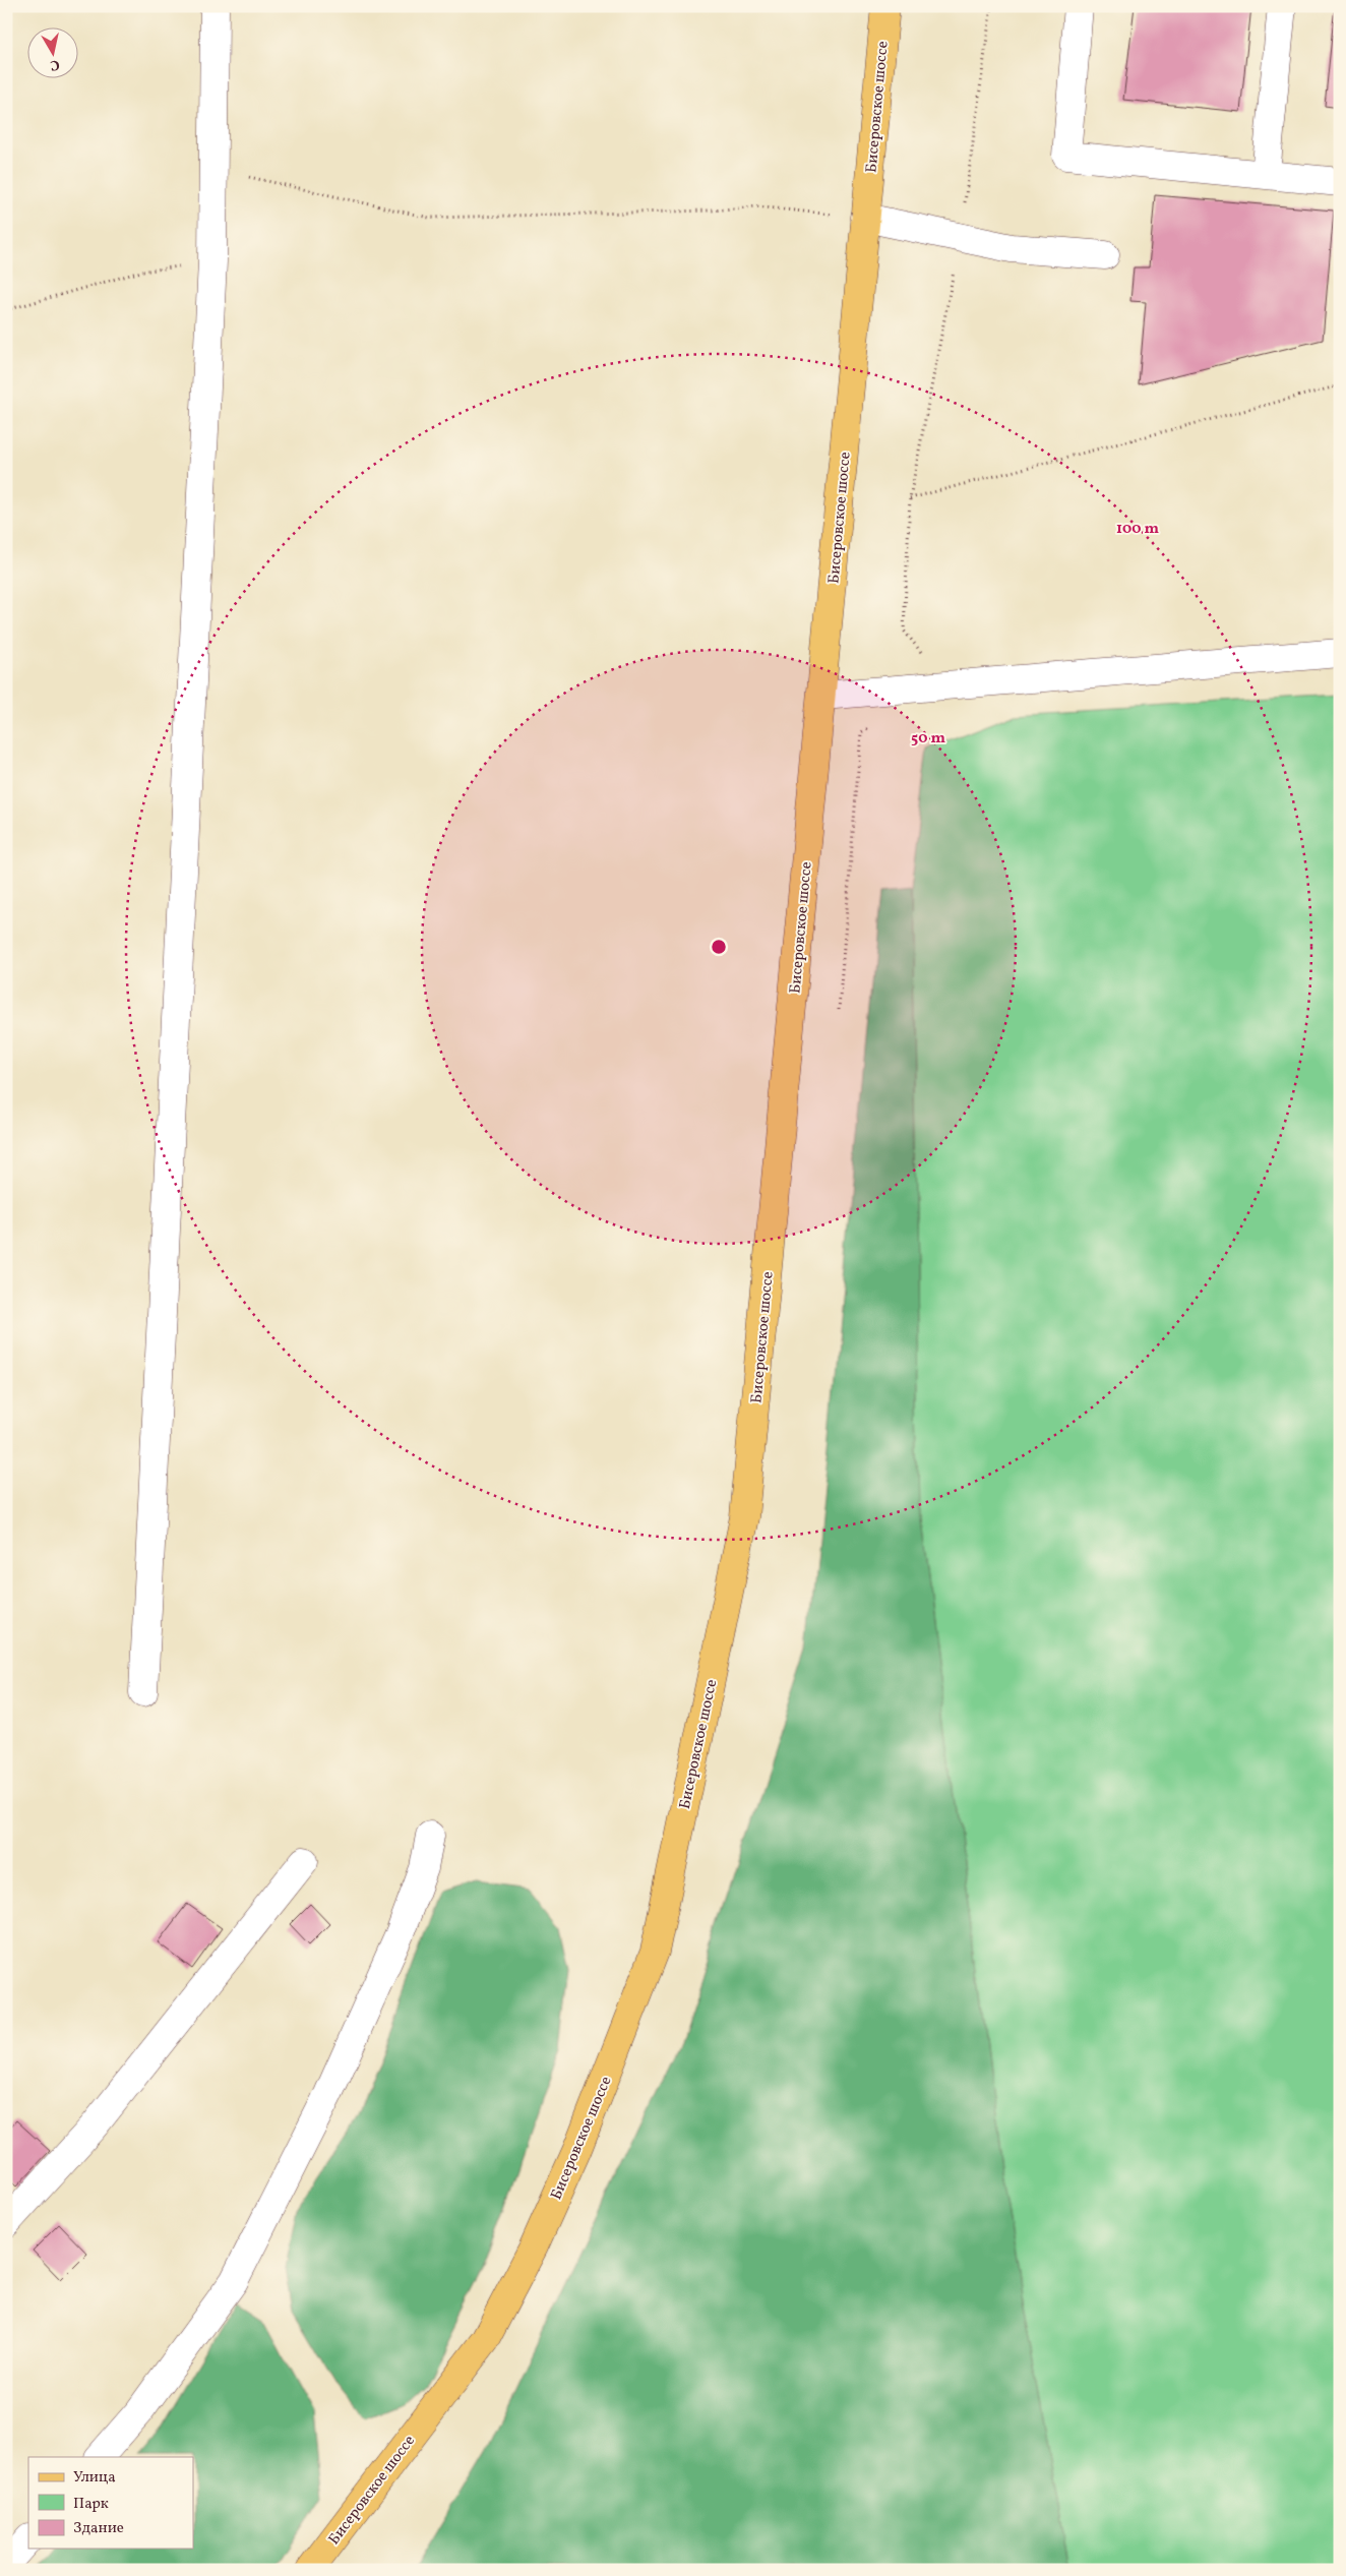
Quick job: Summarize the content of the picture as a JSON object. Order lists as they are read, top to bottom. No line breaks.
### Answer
{"streets":{"main road":["Бисеровское шоссе"]},"legend":["Улица","Парк","Здание"],"north":"bottom","rings":["100 m","50 m"]}
